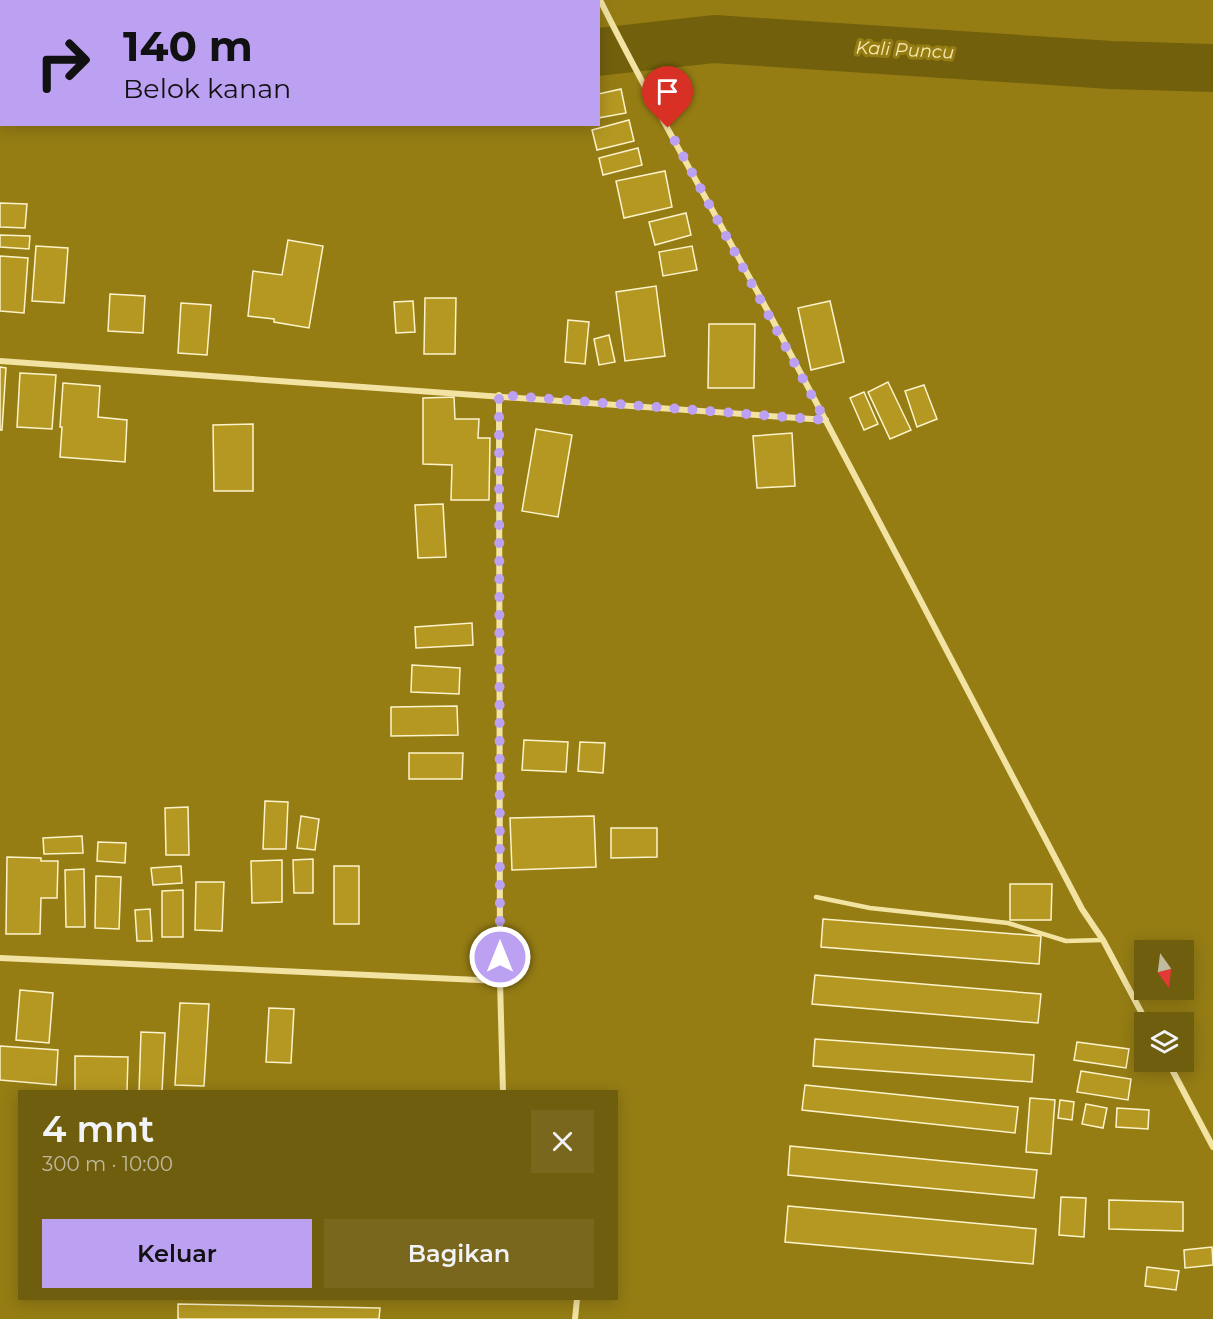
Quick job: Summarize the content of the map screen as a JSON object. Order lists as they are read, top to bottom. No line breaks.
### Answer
{"water":["Kali Puncu"],"north":"bottom","page":{"turn":["140 m","Belok kanan"],"heading":["4 mnt","300 m · 10:00"],"buttons":["Keluar","Bagikan"]}}
